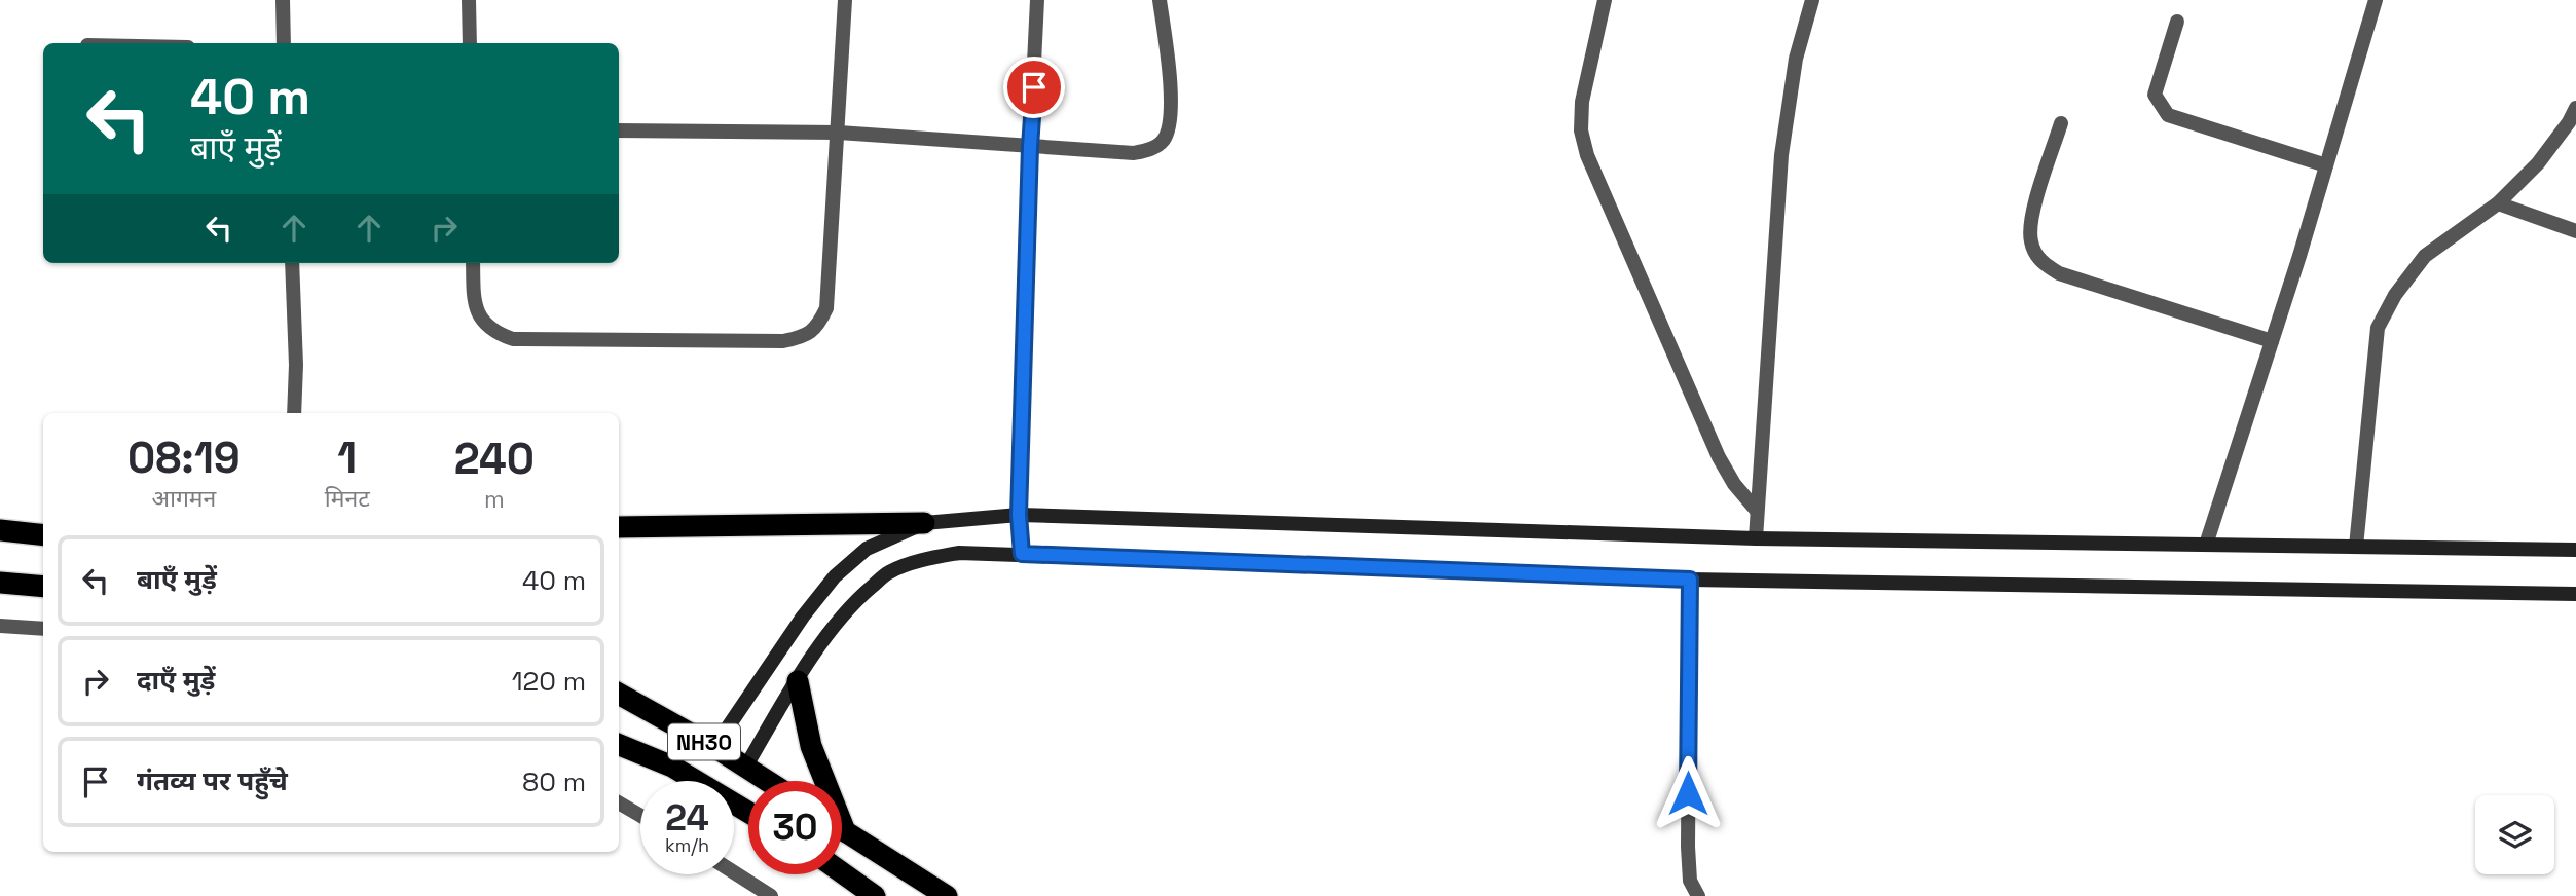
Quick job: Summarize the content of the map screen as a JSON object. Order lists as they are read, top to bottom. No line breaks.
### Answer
{"streets":{"highway":["NH30"]},"page":{"turn":["40 m","बाएँ मुड़ें"],"eta":["08:19","आगमन","1","मिनट","240","m"],"list":[{"name":"बाएँ मुड़ें","value":"40 m"},{"name":"दाएँ मुड़ें","value":"120 m"},{"name":"गंतव्य पर पहुँचे","value":"80 m"}],"speed":"24 km/h","limit":"30"}}
